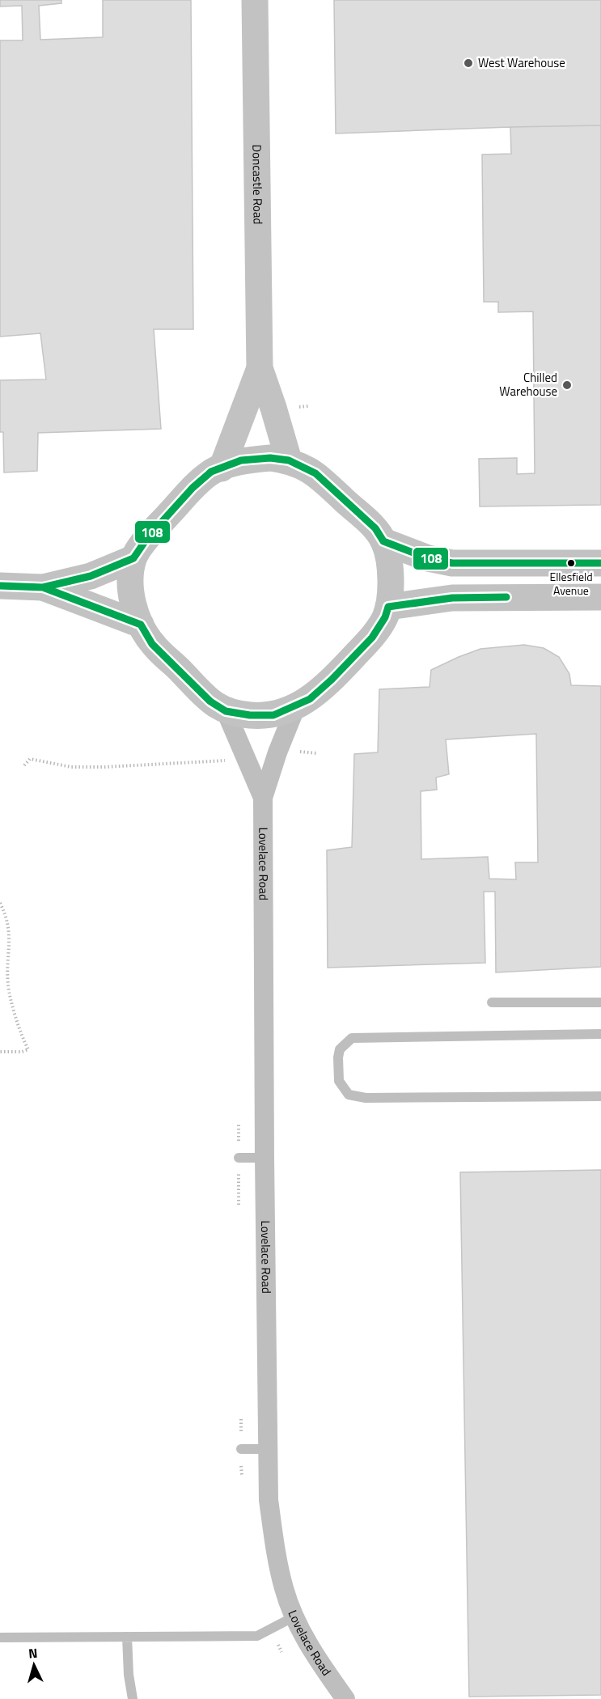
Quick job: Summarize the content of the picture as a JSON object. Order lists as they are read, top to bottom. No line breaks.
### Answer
{"streets":{"street":["Doncastle Road","Lovelace Road"]},"places":["West Warehouse","Chilled Warehouse","Ellesfield Avenue"],"lines":["transit line 108"],"north":"top"}
